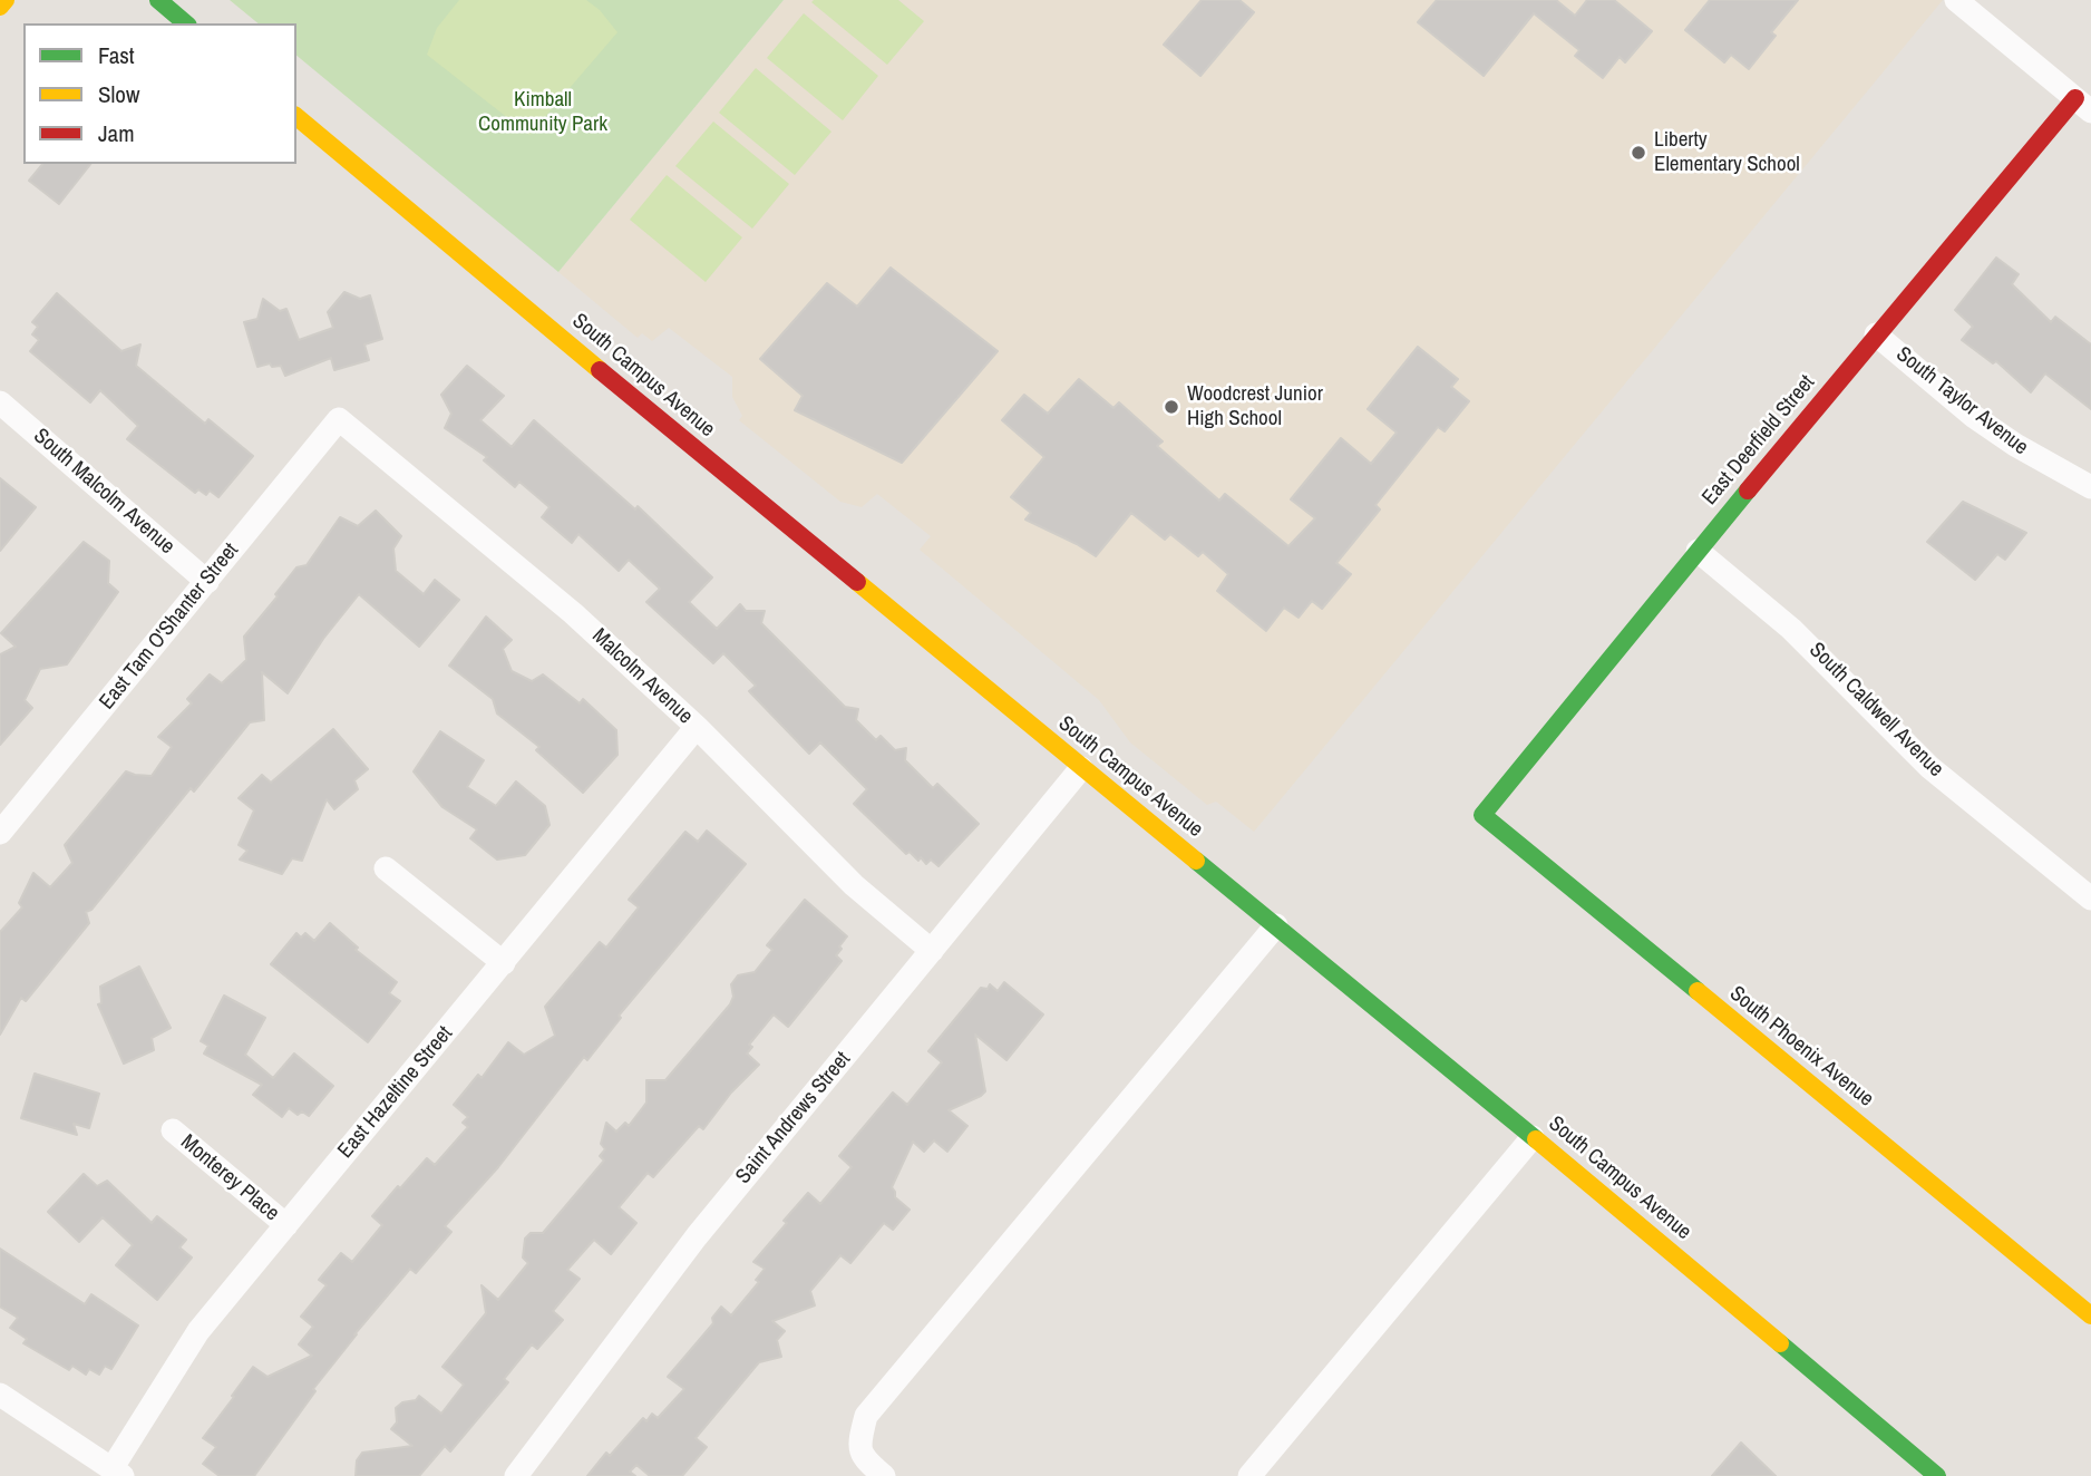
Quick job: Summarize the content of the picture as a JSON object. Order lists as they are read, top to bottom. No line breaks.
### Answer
{"streets":{"street":["South Campus Avenue","South Taylor Avenue","East Deerfield Street","South Malcolm Avenue","East Tam O'Shanter Street","Malcolm Avenue","South Caldwell Avenue","South Phoenix Avenue","East Hazeltine Street","Saint Andrews Street","Monterey Place"]},"crossings":[["South Campus Avenue","Saint Andrews Street"],["South Taylor Avenue","East Deerfield Street"],["East Deerfield Street","South Caldwell Avenue"],["East Deerfield Street","South Phoenix Avenue"],["South Malcolm Avenue","East Tam O'Shanter Street"],["East Tam O'Shanter Street","Malcolm Avenue"],["Malcolm Avenue","East Hazeltine Street"],["Malcolm Avenue","Saint Andrews Street"],["East Hazeltine Street","Monterey Place"]],"parks":["Kimball Community Park"],"places":["Liberty Elementary School","Woodcrest Junior High School"],"legend":["Fast","Slow","Jam"]}
